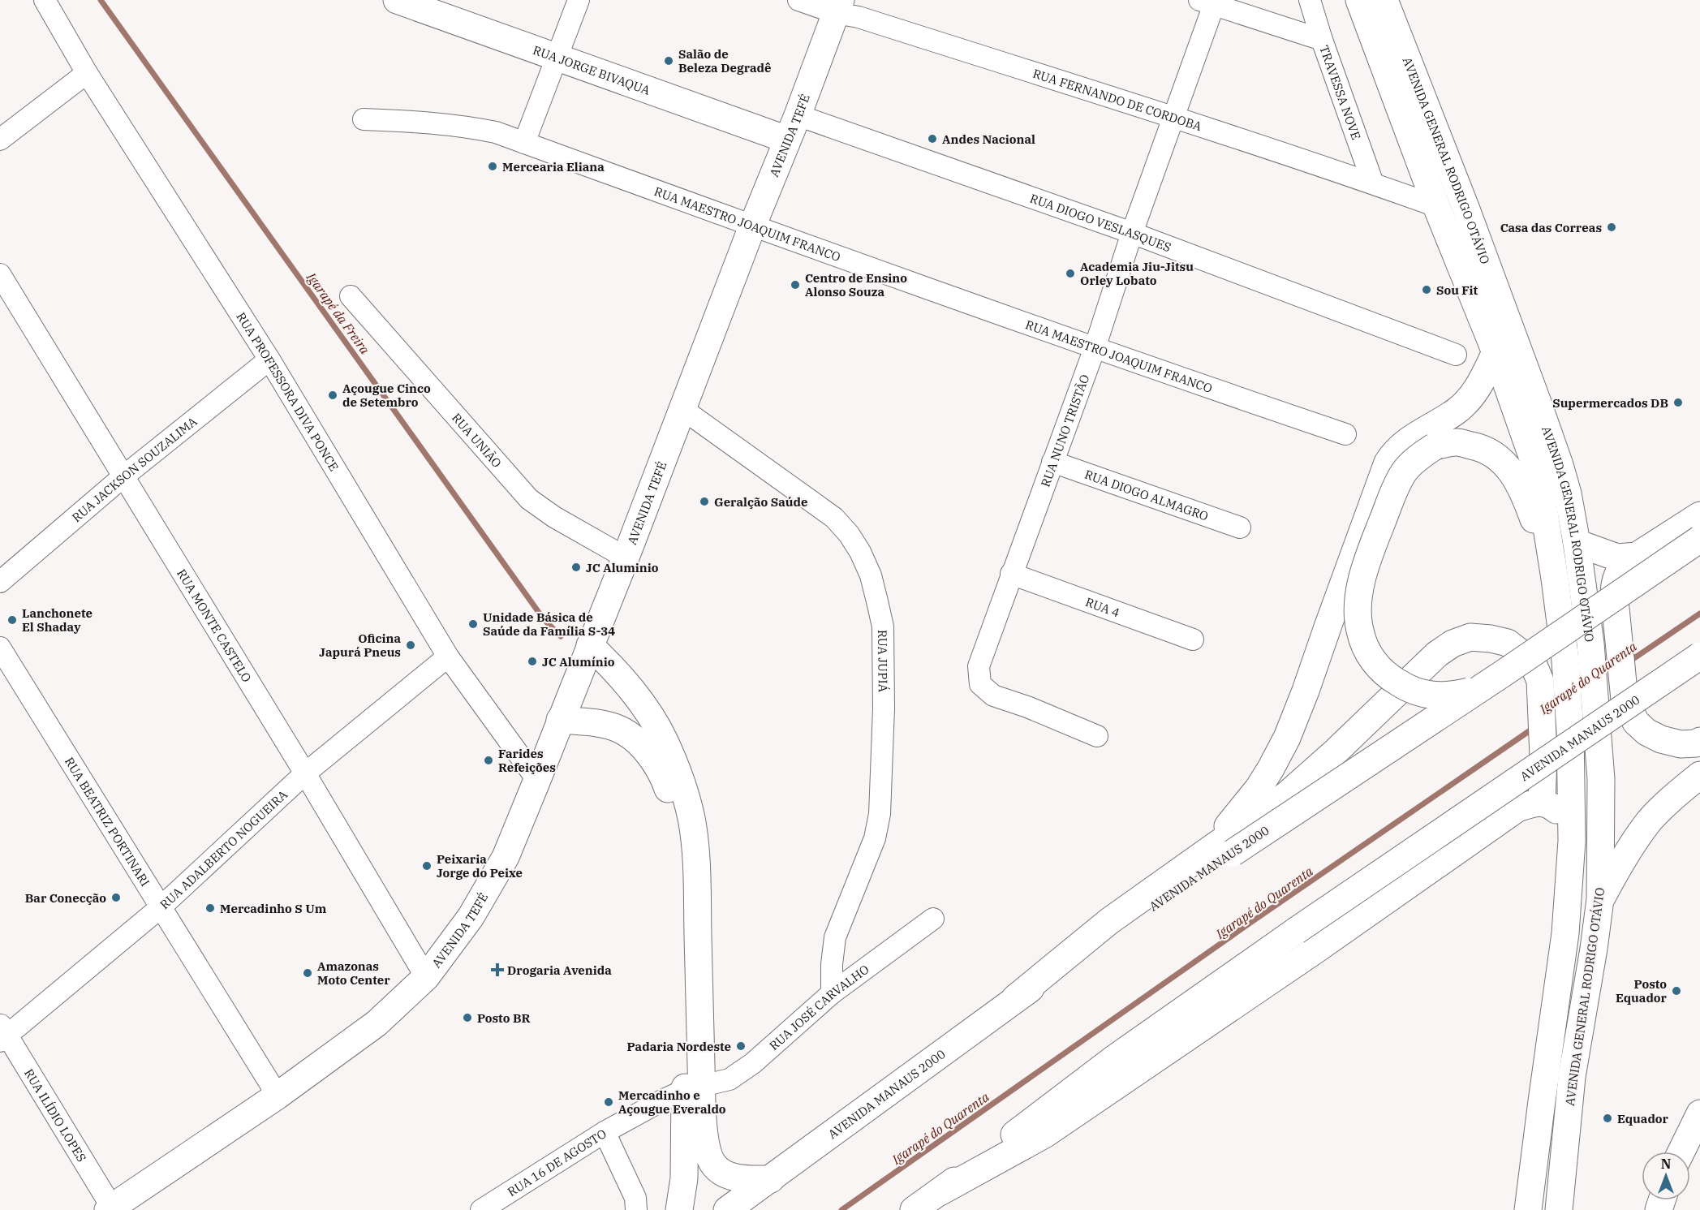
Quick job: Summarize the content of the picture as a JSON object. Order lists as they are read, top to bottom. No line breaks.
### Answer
{"streets":{"main road":["RUA JORGE BIVAQUA","AVENIDA TEFÉ","AVENIDA GENERAL RODRIGO OTÁVIO","AVENIDA MANAUS 2000"],"street":["TRAVESSA NOVE","RUA FERNANDO DE CORDOBA","RUA DIOGO VESLASQUES","RUA MAESTRO JOAQUIM FRANCO","RUA PROFESSORA DIVA PONCE","RUA NUNO TRISTÃO","RUA UNIÃO","RUA JACKSON SOUZALIMA","RUA DIOGO ALMAGRO","RUA 4","RUA MONTE CASTELO","RUA JUPIÁ","RUA BEATRIZ PORTINARI","RUA ADALBERTO NOGUEIRA","RUA JOSÉ CARVALHO","RUA ILÍDIO LOPES","RUA 16 DE AGOSTO"]},"crossings":[["RUA JORGE BIVAQUA","AVENIDA TEFÉ"],["TRAVESSA NOVE","RUA FERNANDO DE CORDOBA"],["RUA FERNANDO DE CORDOBA","AVENIDA TEFÉ"],["RUA FERNANDO DE CORDOBA","AVENIDA GENERAL RODRIGO OTÁVIO"],["RUA FERNANDO DE CORDOBA","RUA NUNO TRISTÃO"],["AVENIDA TEFÉ","RUA DIOGO VESLASQUES"],["AVENIDA TEFÉ","RUA MAESTRO JOAQUIM FRANCO"],["AVENIDA TEFÉ","RUA PROFESSORA DIVA PONCE"],["AVENIDA TEFÉ","RUA UNIÃO"],["AVENIDA TEFÉ","RUA MONTE CASTELO"],["AVENIDA TEFÉ","RUA JUPIÁ"],["AVENIDA TEFÉ","RUA BEATRIZ PORTINARI"],["AVENIDA TEFÉ","RUA ILÍDIO LOPES"],["RUA DIOGO VESLASQUES","RUA NUNO TRISTÃO"],["RUA MAESTRO JOAQUIM FRANCO","RUA NUNO TRISTÃO"],["RUA PROFESSORA DIVA PONCE","RUA JACKSON SOUZALIMA"],["RUA PROFESSORA DIVA PONCE","RUA ADALBERTO NOGUEIRA"],["RUA NUNO TRISTÃO","RUA DIOGO ALMAGRO"],["RUA NUNO TRISTÃO","RUA 4"],["RUA JACKSON SOUZALIMA","RUA MONTE CASTELO"],["RUA MONTE CASTELO","RUA ADALBERTO NOGUEIRA"],["RUA JUPIÁ","RUA JOSÉ CARVALHO"],["RUA BEATRIZ PORTINARI","RUA ADALBERTO NOGUEIRA"],["RUA ADALBERTO NOGUEIRA","RUA ILÍDIO LOPES"],["RUA JOSÉ CARVALHO","RUA 16 DE AGOSTO"]],"water":["Igarapé da Freira","Igarapé do Quarenta"],"places":{"other":["Salão de Beleza Degradê","Andes Nacional","Mercearia Eliana","Casa das Correas","Academia Jiu-Jitsu Orley Lobato","Centro de Ensino Alonso Souza","Sou Fit","Açougue Cinco de Setembro","Supermercados DB","Geralção Saúde","JC Aluminio","Lanchonete El Shaday","Unidade Básica de Saúde da Família S-34","Oficina Japurá Pneus","JC Alumínio","Farides Refeições","Peixaria Jorge do Peixe","Bar Conecção","Mercadinho S Um","Amazonas Moto Center","Posto Equador","Posto BR","Padaria Nordeste","Mercadinho e Açougue Everaldo","Equador"],"health":["Drogaria Avenida"]},"north":"top"}
